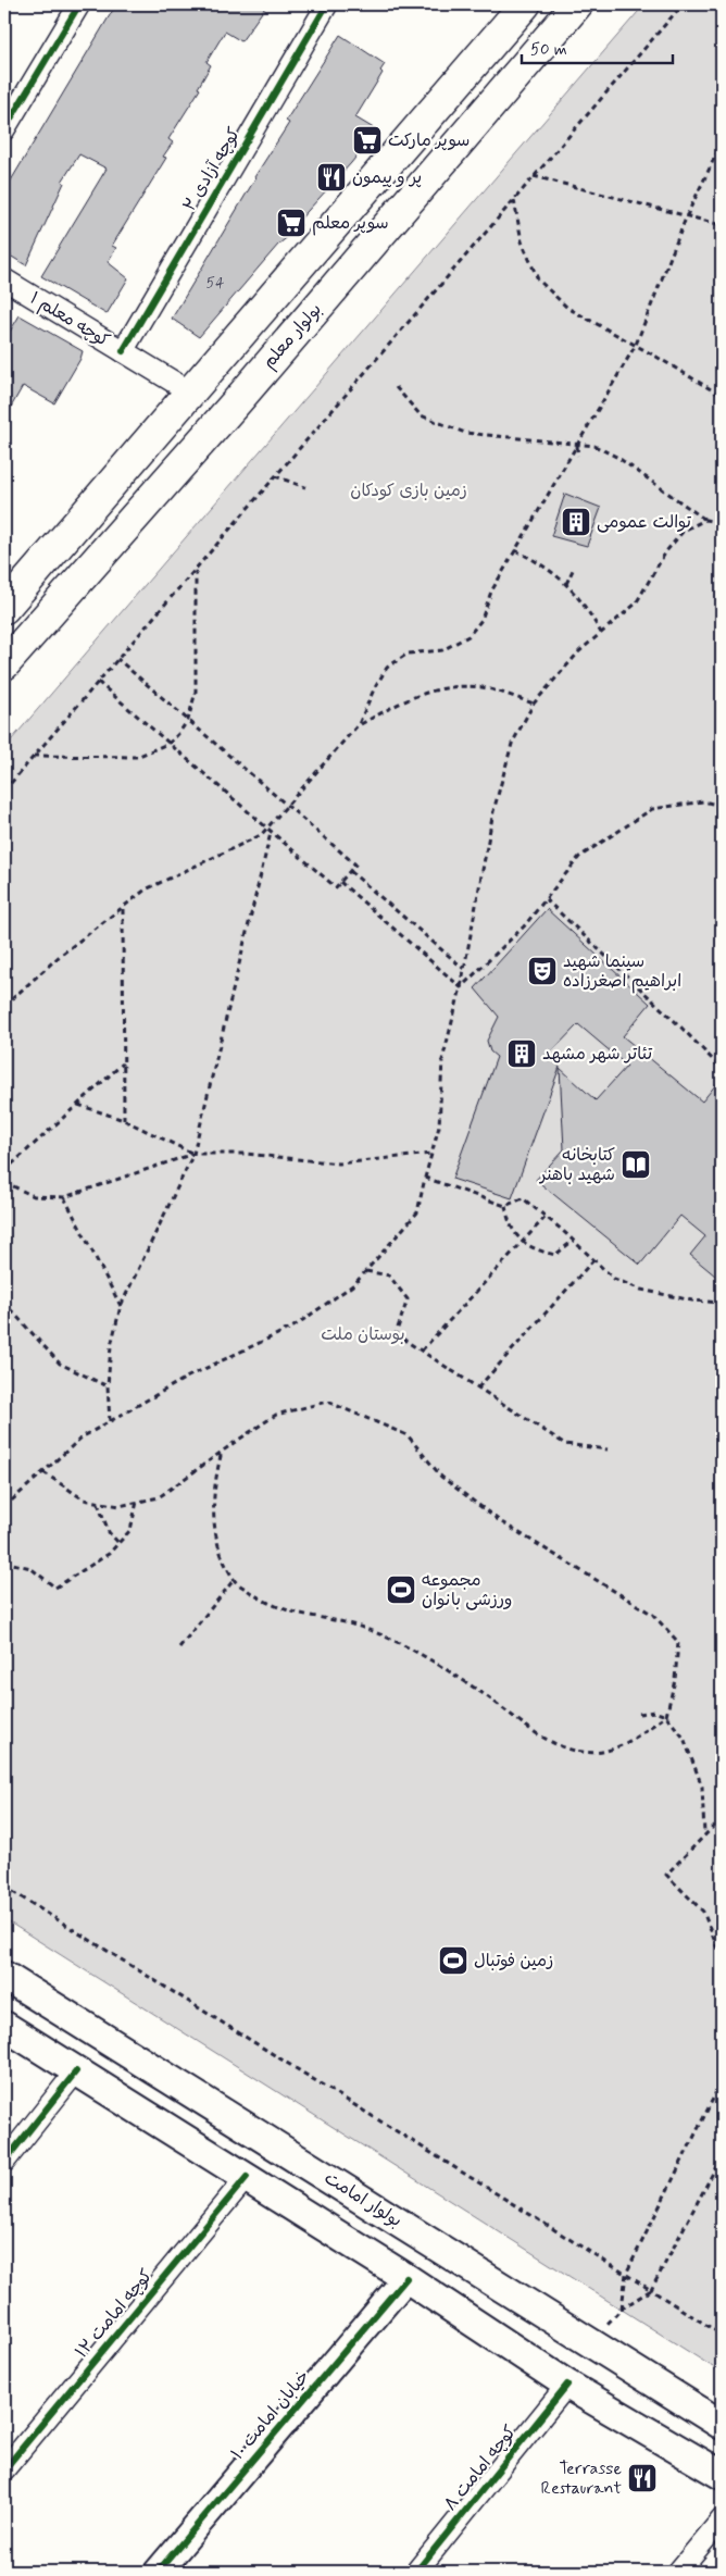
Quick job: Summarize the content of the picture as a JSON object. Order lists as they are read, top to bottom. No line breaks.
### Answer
{"streets":{"main road":["بولوار معلم","بولوار امامت"],"street":["کوچه آزادی ۲","کوچه معلم ۱","کوچه امامت ۱۲","خیابان امامت ۱۰","کوچه امامت ۸"]},"crossings":[["کوچه آزادی ۲","کوچه معلم ۱"]],"parks":["زمین بازی کودکان","بوستان ملت"],"places":{"supermarket":["سوپر مارکت","سوپر معلم"],"restaurant":["پر و پیمون","Terrasse Restaurant"],"building":["توالت عمومی","تئاتر شهر مشهد"],"theatre":["سینما شهید ابراهیم اصغرزاده"],"library":["کتابخانه شهید باهنر"],"sports":["مجموعه ورزشی بانوان","زمین فوتبال"]},"house_numbers":["54"],"scale_bar":"50 m"}
